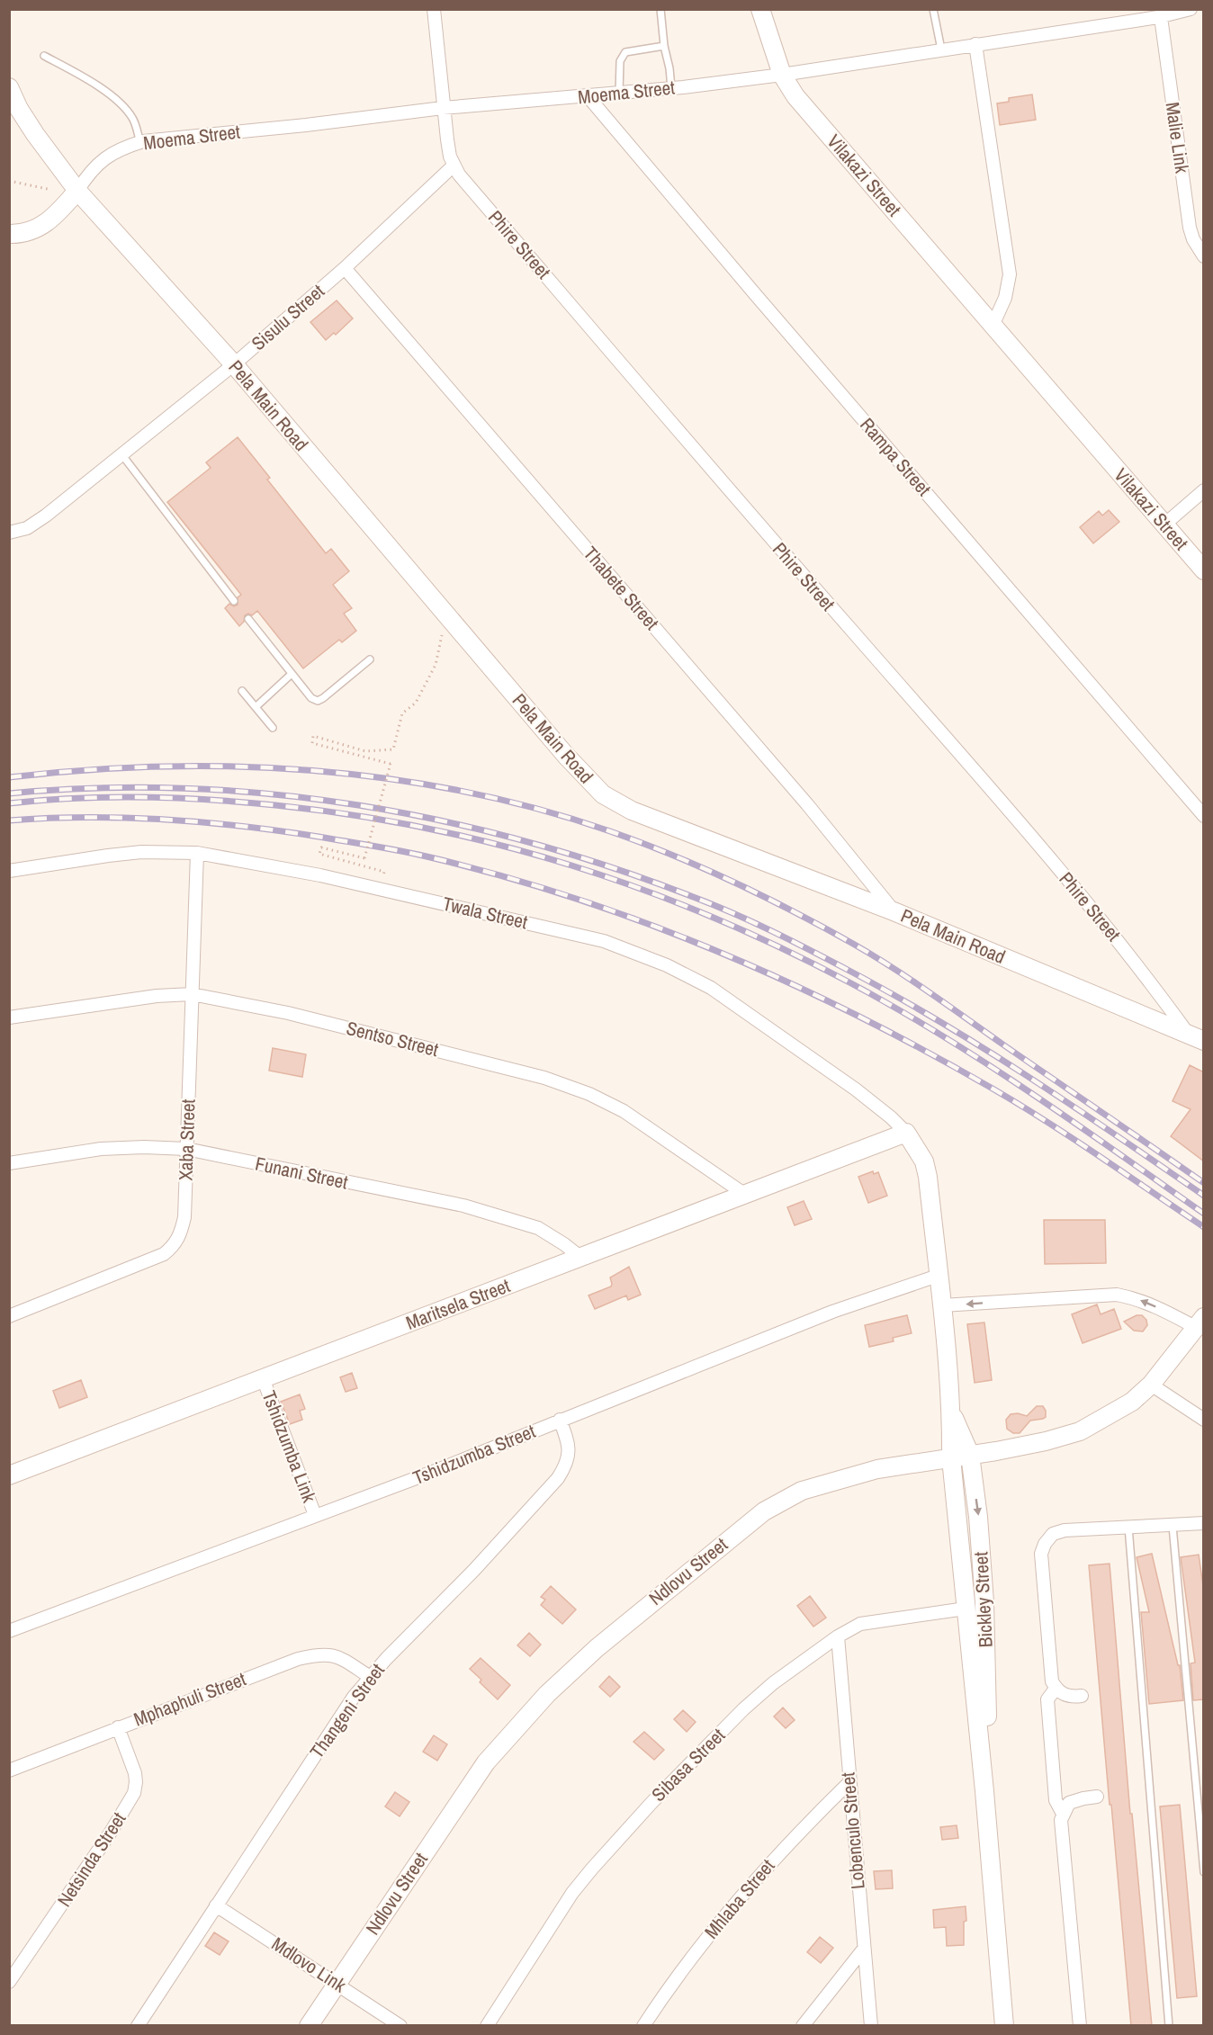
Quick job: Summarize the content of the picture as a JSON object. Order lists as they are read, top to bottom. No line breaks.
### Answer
{"streets":{"street":["Moema Street","Malie Link","Vilakazi Street","Phire Street","Sisulu Street","Pela Main Road","Rampa Street","Thabete Street","Twala Street","Sentso Street","Xaba Street","Funani Street","Maritsela Street","Tshidzumba Link","Tshidzumba Street","Ndlovu Street","Bickley Street","Mphaphuli Street","Thangeni Street","Sibasa Street","Lobenculo Street","Netsinda Street","Mhlaba Street","Mdlovo Link"]},"crossings":[["Moema Street","Malie Link"],["Moema Street","Vilakazi Street"],["Moema Street","Phire Street"],["Moema Street","Pela Main Road"],["Moema Street","Rampa Street"],["Phire Street","Sisulu Street"],["Phire Street","Pela Main Road"],["Sisulu Street","Pela Main Road"],["Sisulu Street","Thabete Street"],["Pela Main Road","Thabete Street"],["Twala Street","Xaba Street"],["Twala Street","Maritsela Street"],["Twala Street","Bickley Street"],["Sentso Street","Xaba Street"],["Sentso Street","Maritsela Street"],["Xaba Street","Funani Street"],["Funani Street","Maritsela Street"],["Maritsela Street","Tshidzumba Link"],["Maritsela Street","Bickley Street"],["Tshidzumba Link","Tshidzumba Street"],["Tshidzumba Street","Bickley Street"],["Tshidzumba Street","Thangeni Street"],["Ndlovu Street","Bickley Street"],["Ndlovu Street","Mdlovo Link"],["Bickley Street","Sibasa Street"],["Mphaphuli Street","Thangeni Street"],["Mphaphuli Street","Netsinda Street"],["Thangeni Street","Mdlovo Link"],["Sibasa Street","Lobenculo Street"],["Lobenculo Street","Mhlaba Street"]]}
